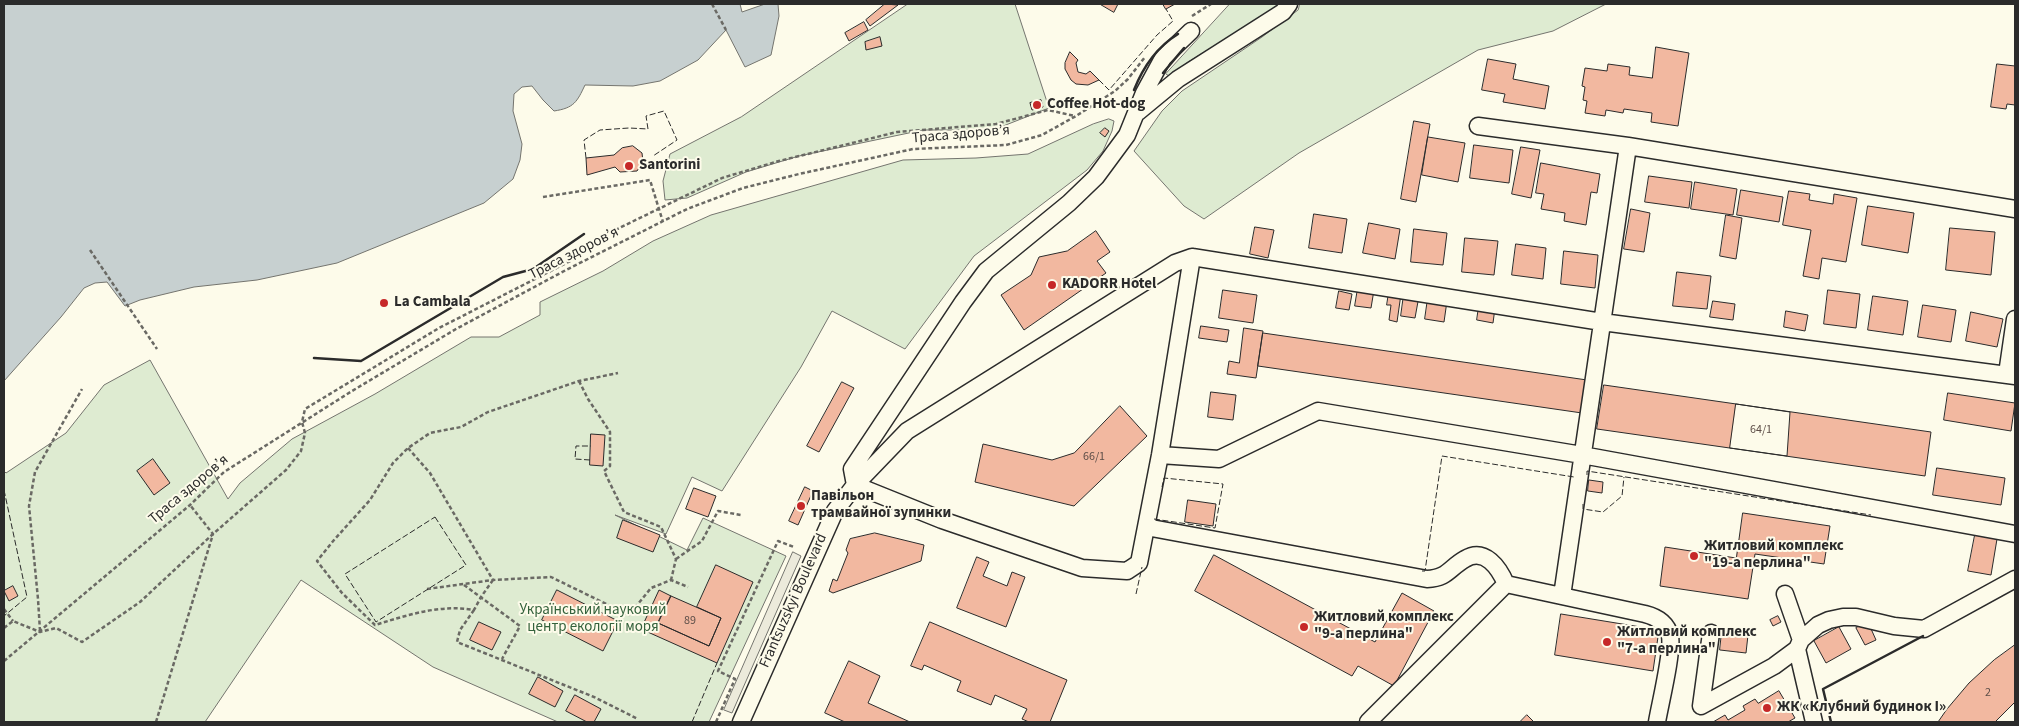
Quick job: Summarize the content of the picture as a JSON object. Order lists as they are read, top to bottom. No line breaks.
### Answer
{"streets":{"street":["Frantsuzskyi Boulevard"],"path":["Траса здоров’я"]},"parks":["Український науковий центр екології моря"],"places":["Coffee Hot-dog","Santorini","KADORR Hotel","La Cambala","Павільон трамвайної зупинки","Житловий комплекс \"19-а перлина\"","Житловий комплекс \"9-а перлина\"","Житловий комплекс \"7-а перлина\"","ЖК «Клубний будинок I»"],"house_numbers":["64/1","66/1","89","2"]}
